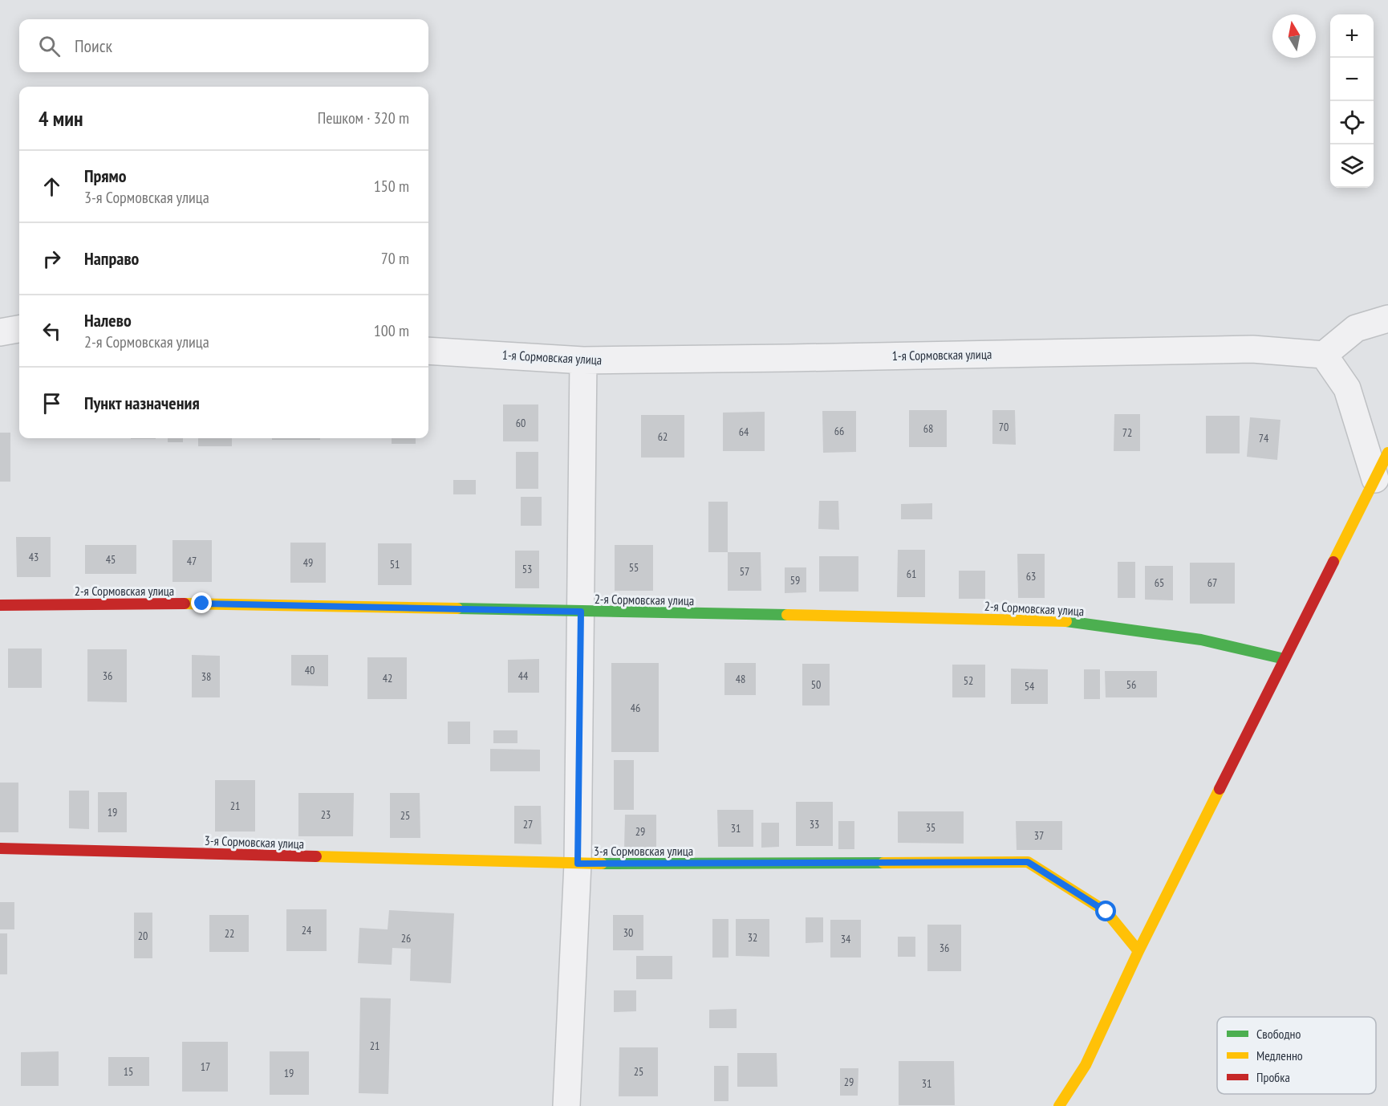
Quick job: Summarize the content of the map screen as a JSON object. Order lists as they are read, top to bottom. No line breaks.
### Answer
{"streets":{"street":["1-я Сормовская улица","2-я Сормовская улица","3-я Сормовская улица"]},"house_numbers":["60","70","68","66","64","72","62","74","43","45","47","49","51","55","53","57","61","63","59","65","67","40","36","44","38","42","48","52","50","56","54","46","21","19","23","25","27","33","35","31","29","37","24","30","22","20","32","26","34","36","21","17","15","25","19","29","31"],"legend":["Свободно","Медленно","Пробка"],"north":"top","page":{"map_buttons":["+","−"],"search":"Поиск","heading":["4 мин","Пешком · 320 m"],"list":[["Прямо","3-я Сормовская улица","150 m"],["Направо","70 m"],["Налево","2-я Сормовская улица","100 m"],"Пункт назначения"]}}
